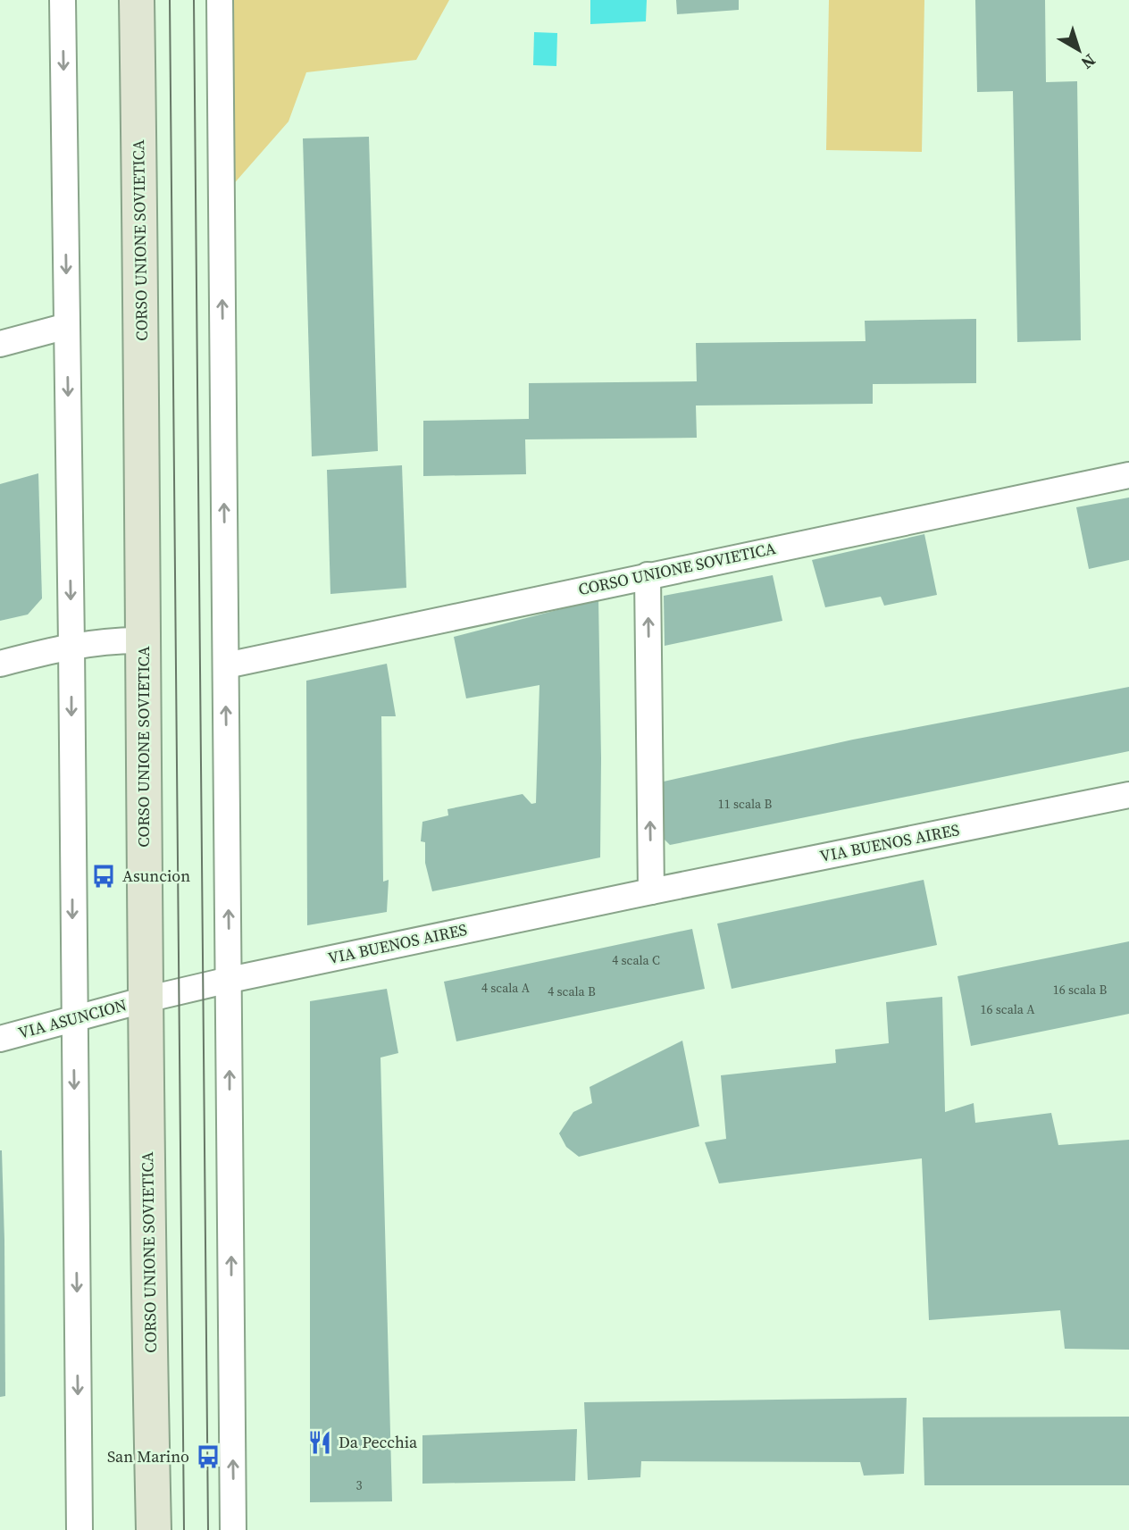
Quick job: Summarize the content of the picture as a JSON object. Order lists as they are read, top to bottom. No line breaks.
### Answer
{"streets":{"main road":["CORSO UNIONE SOVIETICA"],"street":["VIA BUENOS AIRES","VIA ASUNCION"]},"crossings":[["CORSO UNIONE SOVIETICA","VIA BUENOS AIRES"],["CORSO UNIONE SOVIETICA","VIA ASUNCION"],["VIA BUENOS AIRES","VIA ASUNCION"]],"places":{"bus stop":["Asuncion","San Marino"],"restaurant":["Da Pecchia"]},"house_numbers":["11 scala B","4 scala C","4 scala A","16 scala B","4 scala B","16 scala A","3"],"north":"bottom right"}
